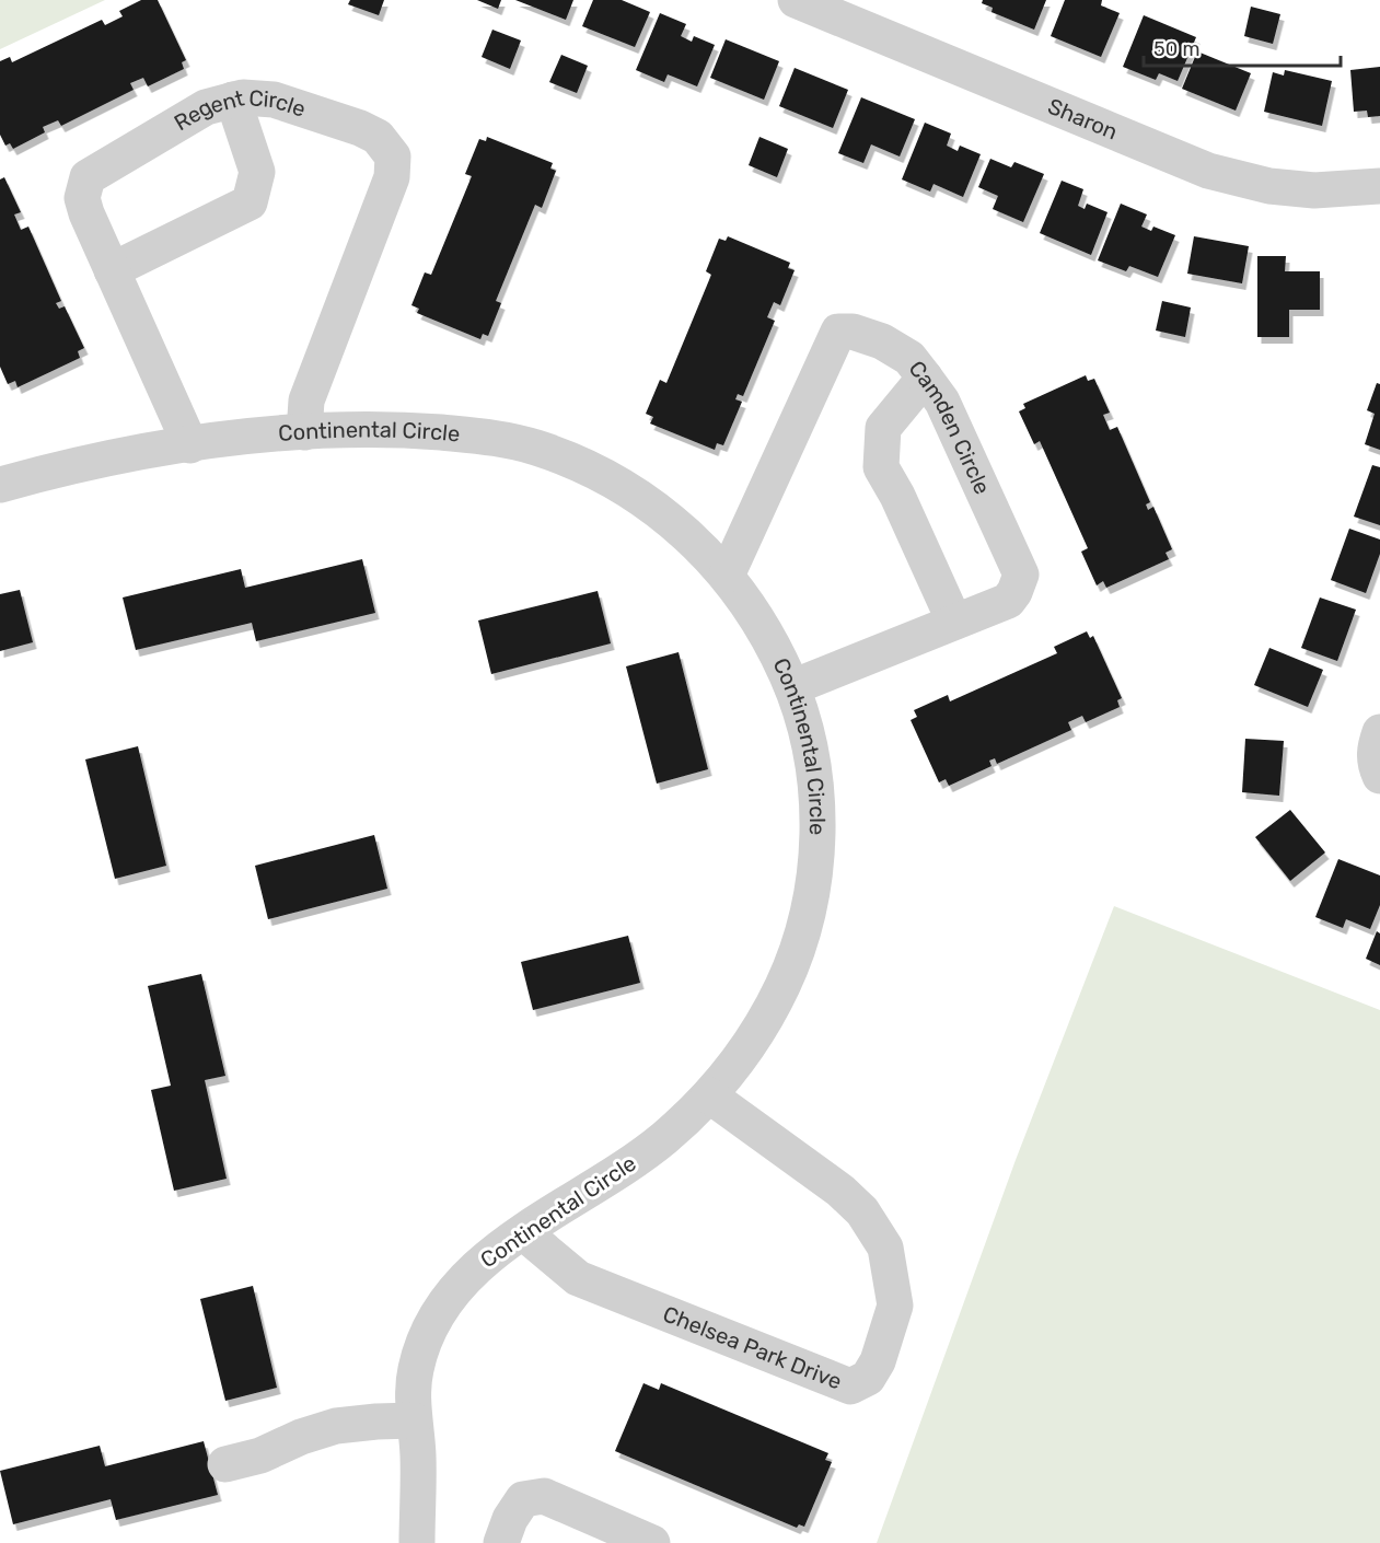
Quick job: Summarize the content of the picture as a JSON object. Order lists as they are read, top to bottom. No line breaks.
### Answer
{"streets":{"street":["Sharon","Regent Circle","Camden Circle","Continental Circle","Chelsea Park Drive"]},"crossings":[["Regent Circle","Continental Circle"],["Camden Circle","Continental Circle"],["Continental Circle","Chelsea Park Drive"]],"scale_bar":"50 m"}
